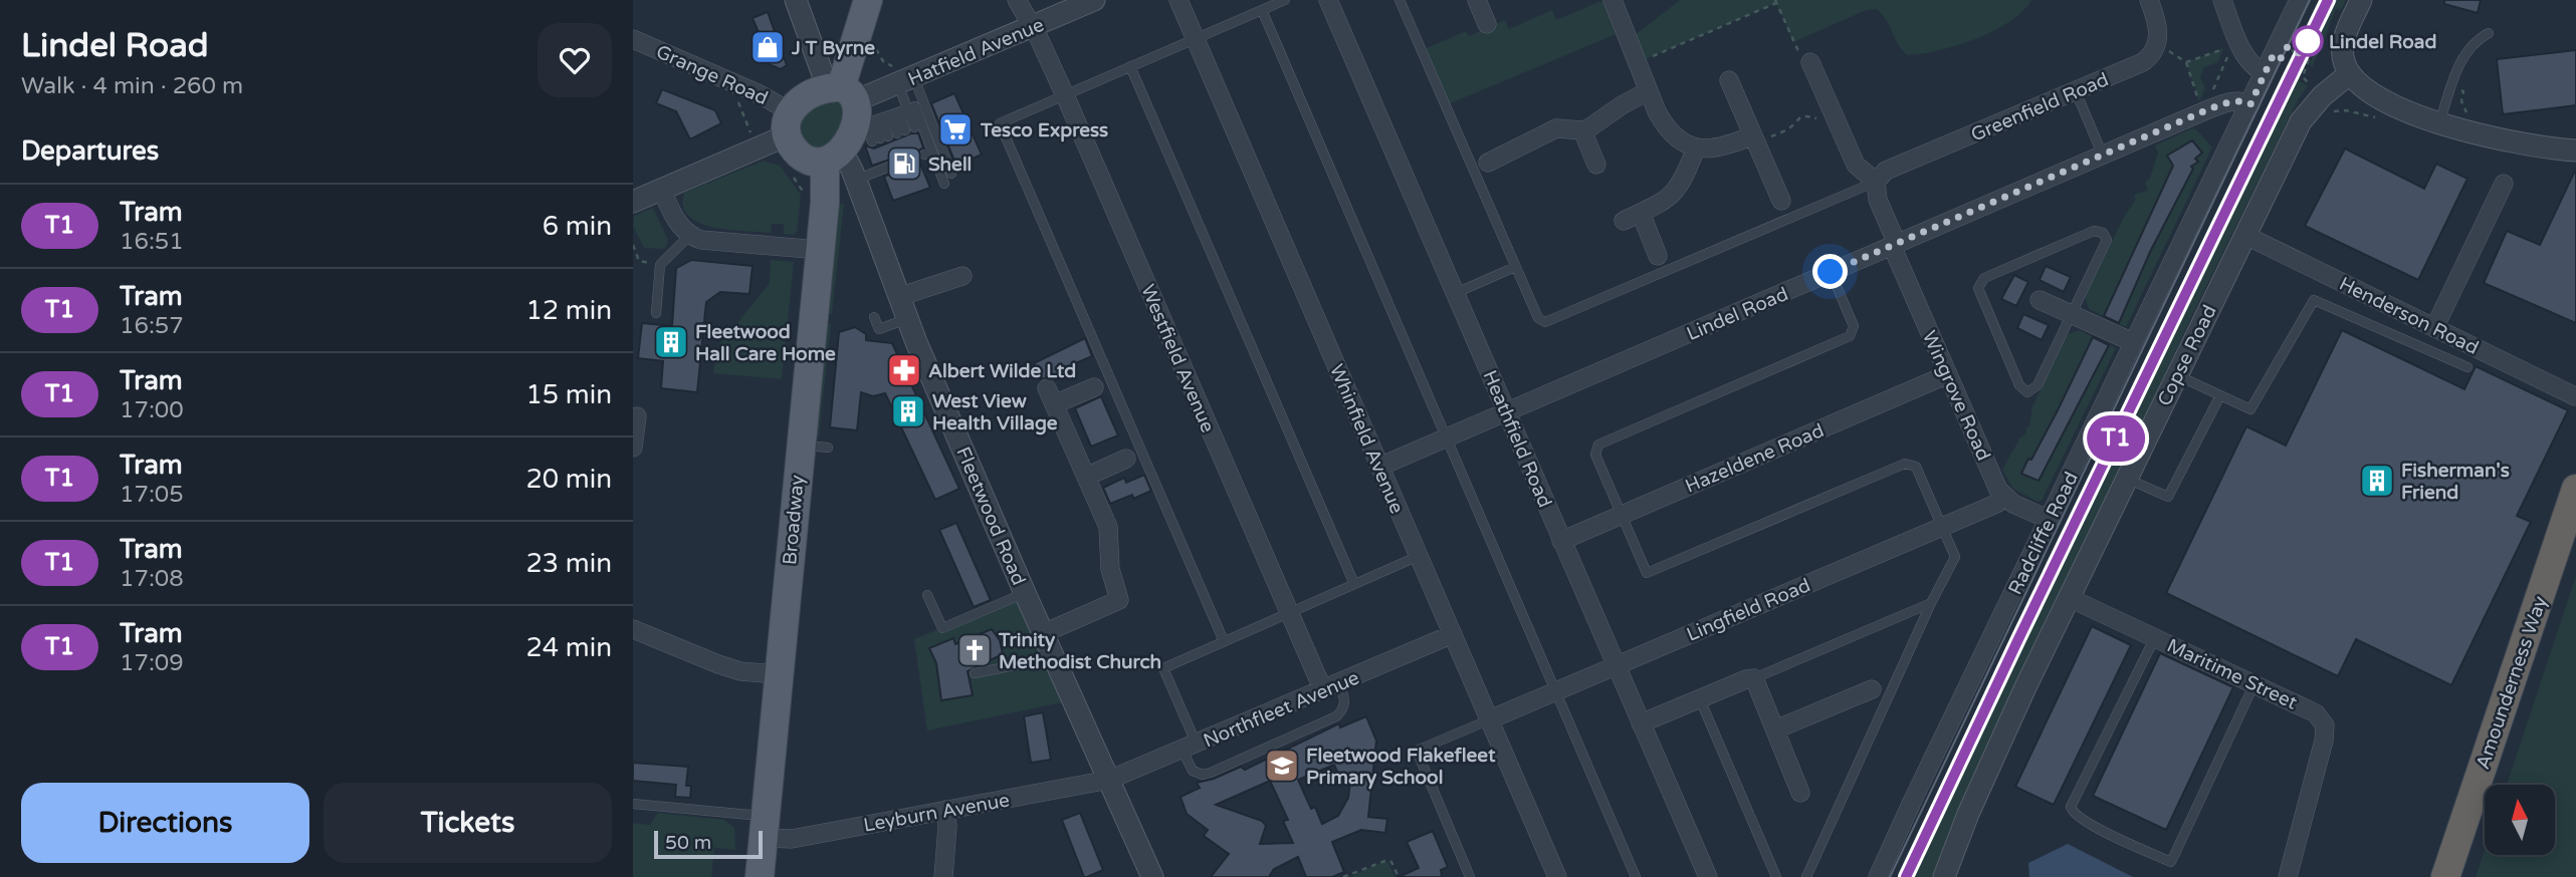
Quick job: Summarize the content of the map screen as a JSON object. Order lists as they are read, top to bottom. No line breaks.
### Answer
{"streets":{"highway":["Amounderness Way"],"main road":["Broadway"],"street":["Hatfield Avenue","Grange Road","Greenfield Road","Lindel Road","Henderson Road","Copse Road","Westfield Avenue","Wingrove Road","Whinfield Avenue","Heathfield Road","Hazeldene Road","Fleetwood Road","Radcliffe Road","Lingfield Road","Maritime Street","Northfleet Avenue","Leyburn Avenue"]},"crossings":[["Hatfield Avenue","Westfield Avenue"],["Lindel Road","Wingrove Road"],["Lindel Road","Whinfield Avenue"],["Lindel Road","Heathfield Road"],["Lindel Road","Radcliffe Road"],["Henderson Road","Copse Road"],["Copse Road","Maritime Street"],["Westfield Avenue","Northfleet Avenue"],["Wingrove Road","Hazeldene Road"],["Wingrove Road","Lingfield Road"],["Whinfield Avenue","Lingfield Road"],["Whinfield Avenue","Northfleet Avenue"],["Heathfield Road","Hazeldene Road"],["Heathfield Road","Lingfield Road"],["Fleetwood Road","Broadway"],["Fleetwood Road","Northfleet Avenue"],["Fleetwood Road","Leyburn Avenue"],["Broadway","Leyburn Avenue"],["Northfleet Avenue","Leyburn Avenue"]],"places":{"other":["Lindel Road"],"shop":["J T Byrne"],"supermarket":["Tesco Express"],"fuel station":["Shell"],"building":["Fleetwood Hall Care Home","West View Health Village","Fisherman's Friend"],"pharmacy":["Albert Wilde Ltd"],"church":["Trinity Methodist Church"],"school or university":["Fleetwood Flakefleet Primary School"]},"lines":["tram line T1"],"scale_bar":"50 m","north":"top","page":{"heading":[["Lindel Road","Walk · 4 min · 260 m"],"Departures"],"on_map":"T1","list":[{"mark":"T1","name":"Tram","note":"16:51","value":"6 min"},{"mark":"T1","name":"Tram","note":"16:57","value":"12 min"},{"mark":"T1","name":"Tram","note":"17:00","value":"15 min"},{"mark":"T1","name":"Tram","note":"17:05","value":"20 min"},{"mark":"T1","name":"Tram","note":"17:08","value":"23 min"},{"mark":"T1","name":"Tram","note":"17:09","value":"24 min"}],"buttons":["Directions","Tickets"],"scale":"50 m"}}
